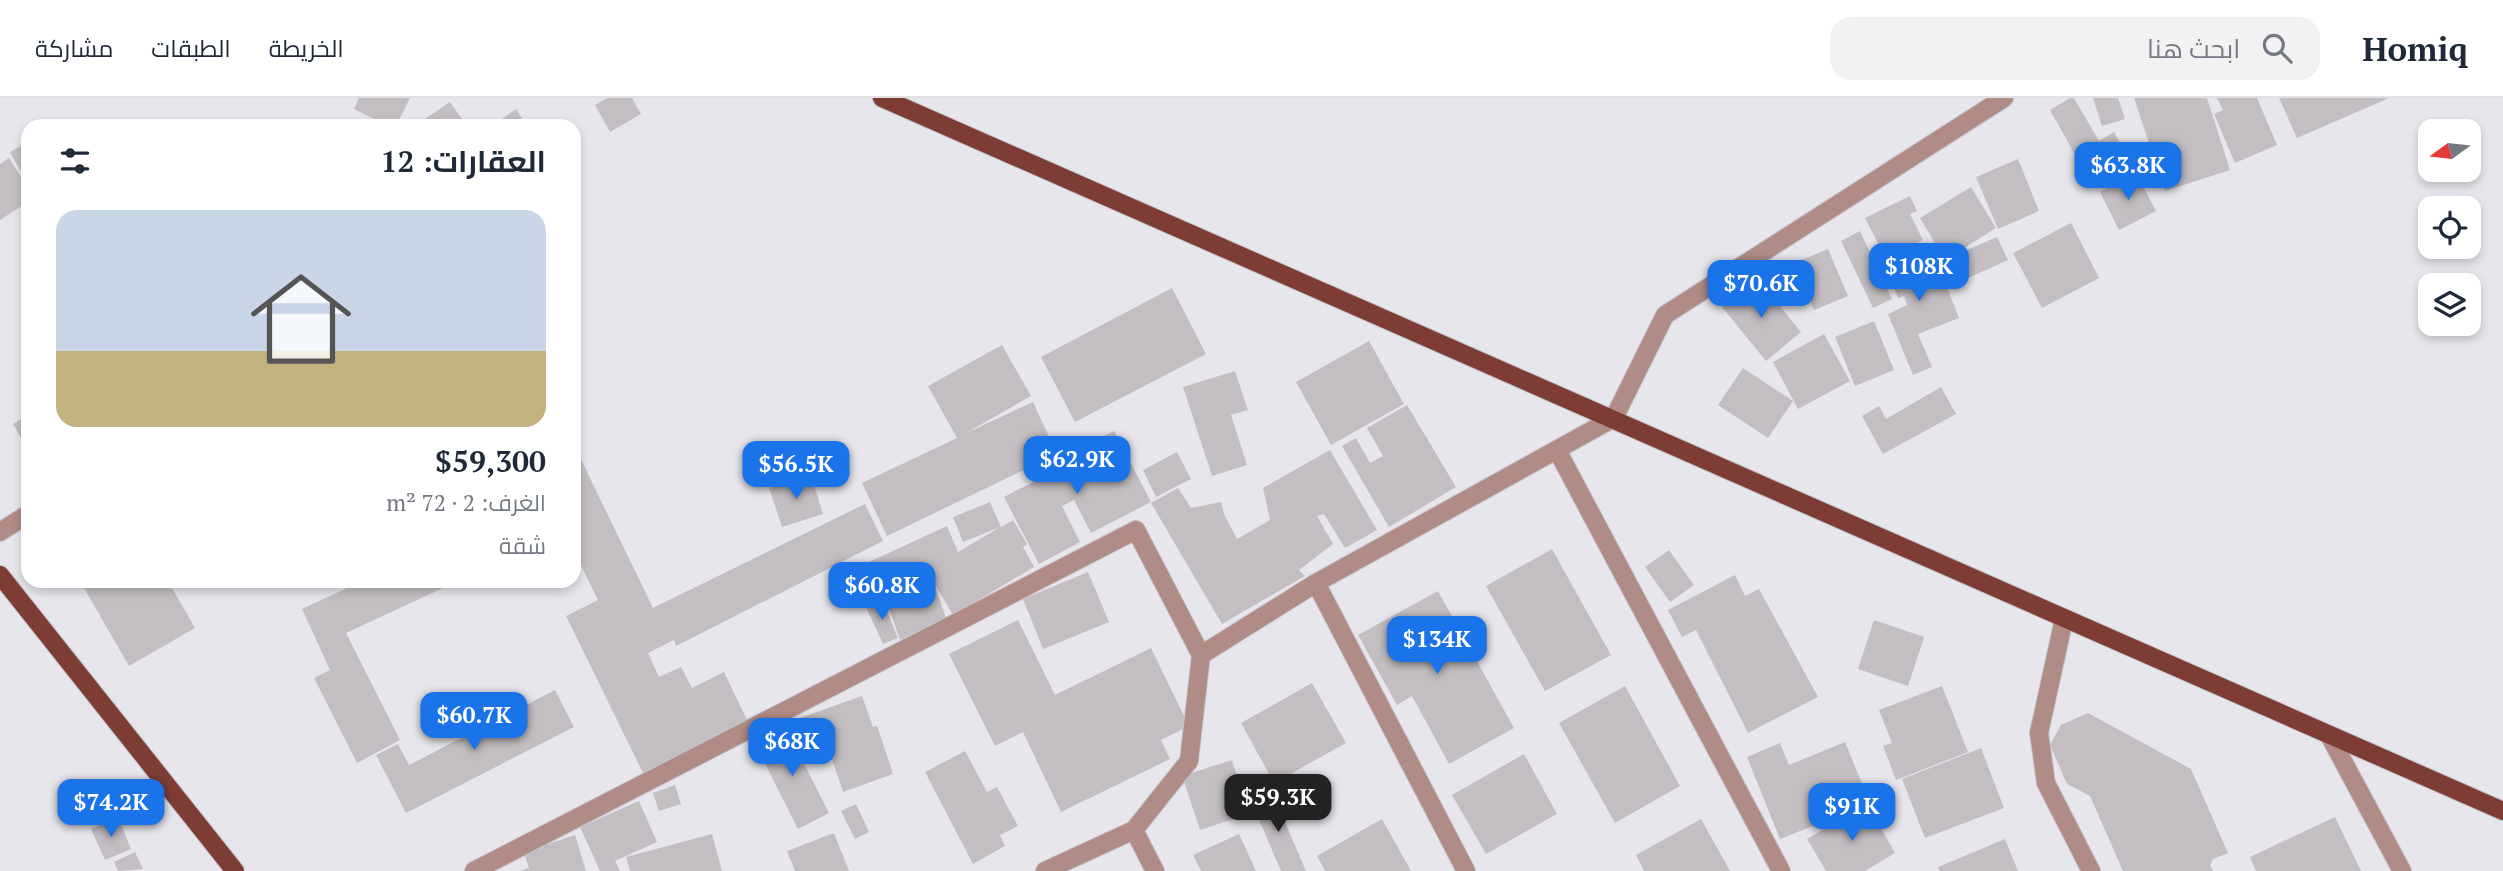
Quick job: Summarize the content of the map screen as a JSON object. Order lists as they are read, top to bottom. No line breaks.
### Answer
{"north":"left","page":{"header":"Homiq","search":"ابحث هنا","nav":["الخريطة","الطبقات","مشاركة"],"heading":"العقارات: 12","price":["$63.8K","$108K","$70.6K","$62.9K","$56.5K","$60.8K","$134K","$60.7K","$68K","$59.3K","$74.2K","$91K"],"list":[{"name":"$59,300","note":"الغرف: 2 · 72 m² · شقة"}]}}
